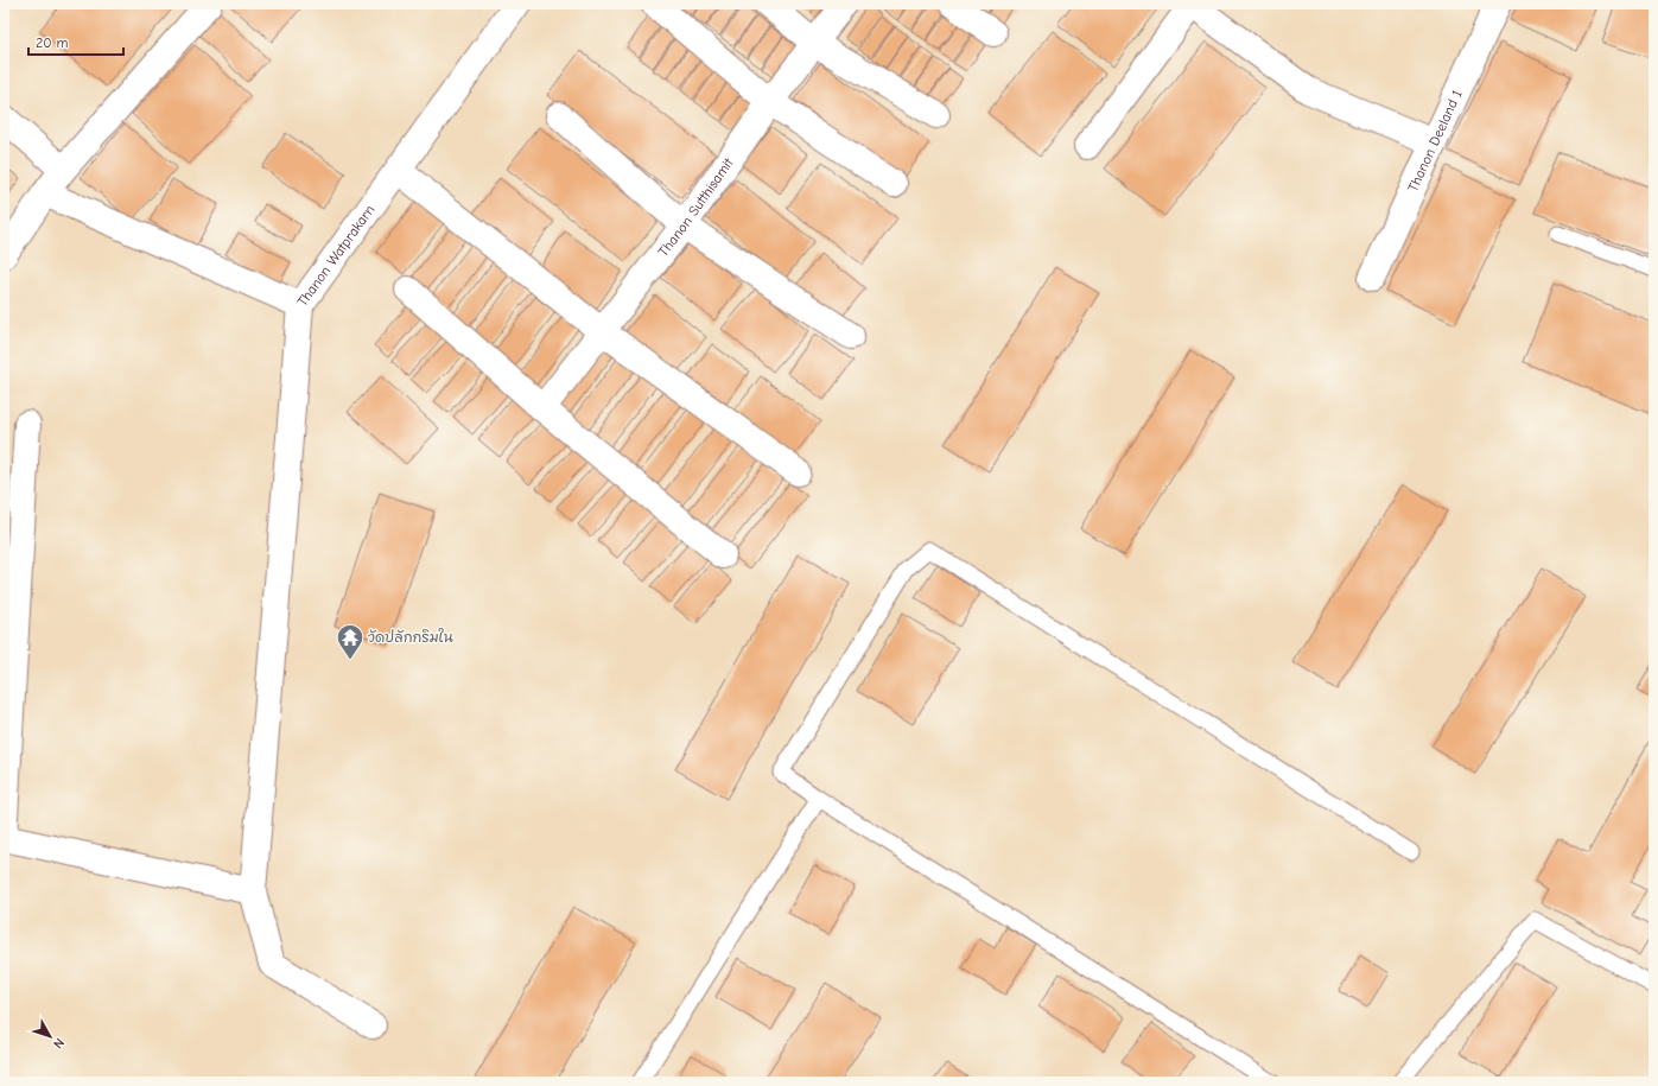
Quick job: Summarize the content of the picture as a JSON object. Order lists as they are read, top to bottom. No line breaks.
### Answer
{"streets":{"street":["Thanon Deeland 1","Thanon Sutthisamit","Thanon Watprakarn"]},"places":{"temple":["วัดปลักกริมใน"]},"scale_bar":"20 m","north":"bottom right"}
